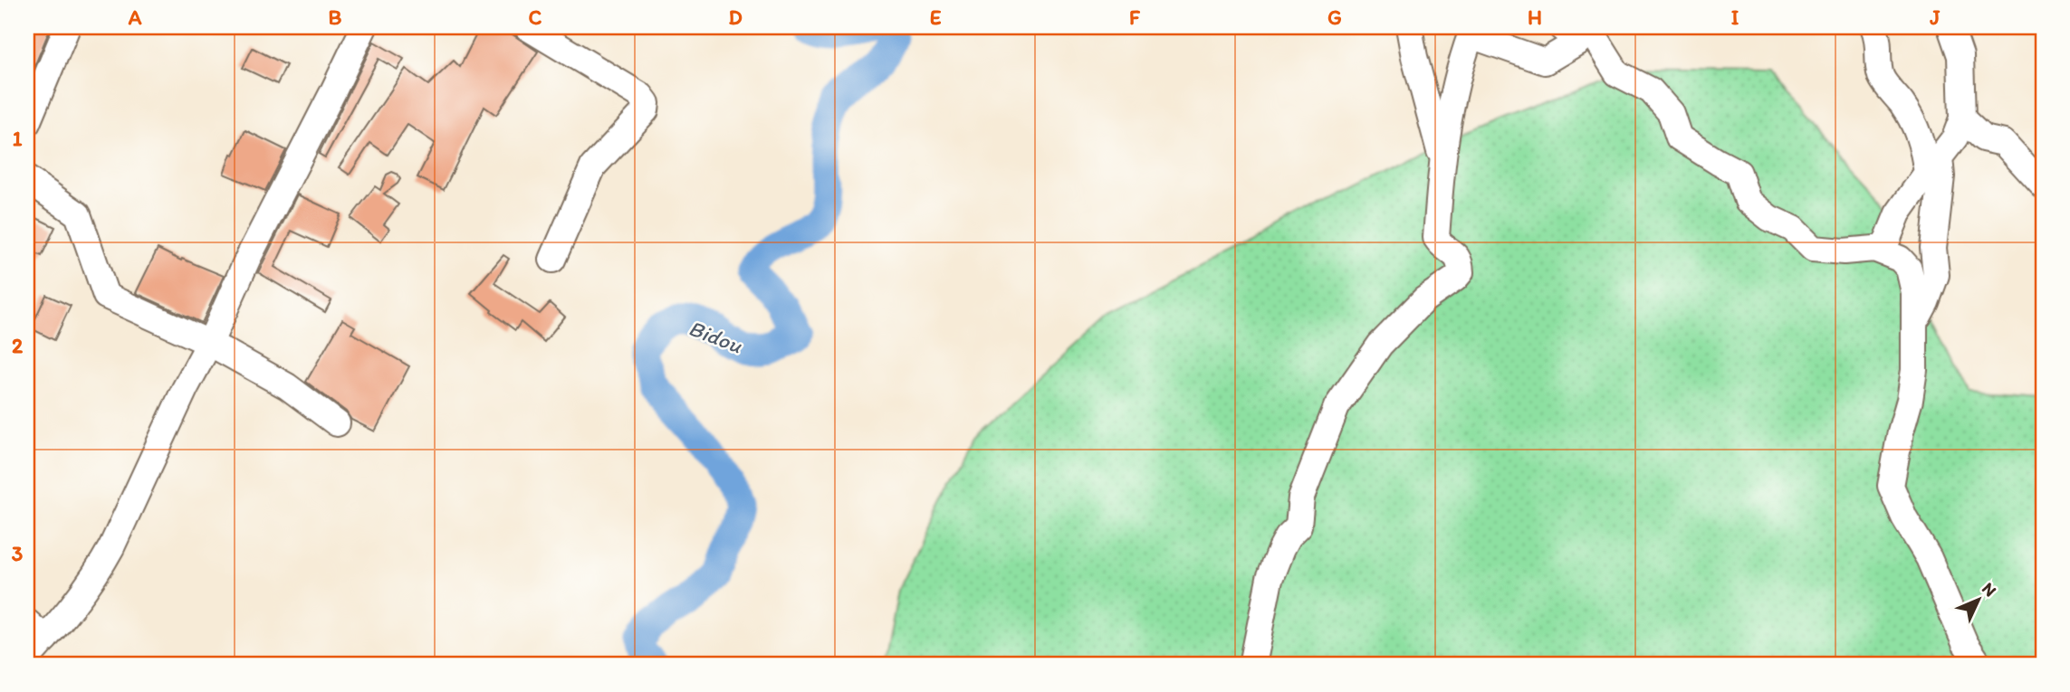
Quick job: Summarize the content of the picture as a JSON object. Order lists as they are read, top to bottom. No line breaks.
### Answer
{"water":["Bidou"],"north":"top right","grid":{"columns":["A","B","C","D","E","F","G","H","I","J"],"rows":["1","2","3"]}}
